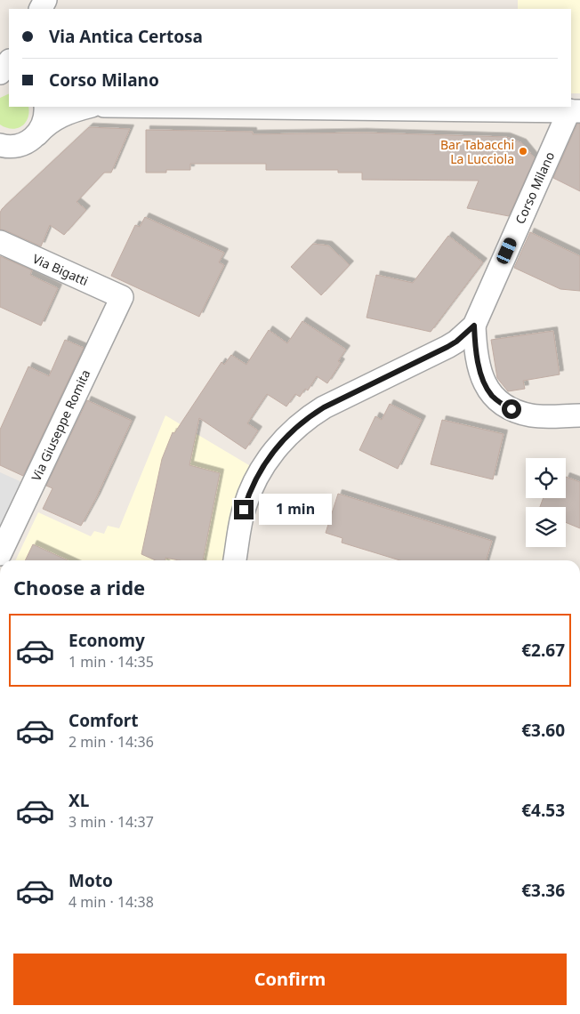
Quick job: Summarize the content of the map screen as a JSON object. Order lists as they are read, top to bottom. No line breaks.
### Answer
{"streets":{"street":["Corso Milano","Via Bigatti","Via Giuseppe Romita"]},"crossings":[["Via Bigatti","Via Giuseppe Romita"]],"places":["Bar Tabacchi La Lucciola"],"page":{"banner":["Via Antica Certosa","Corso Milano"],"bubble":"1 min","heading":"Choose a ride","list":[{"name":"Economy","note":"1 min · 14:35","value":"€2.67"},{"name":"Comfort","note":"2 min · 14:36","value":"€3.60"},{"name":"XL","note":"3 min · 14:37","value":"€4.53"},{"name":"Moto","note":"4 min · 14:38","value":"€3.36"}],"buttons":"Confirm"}}
